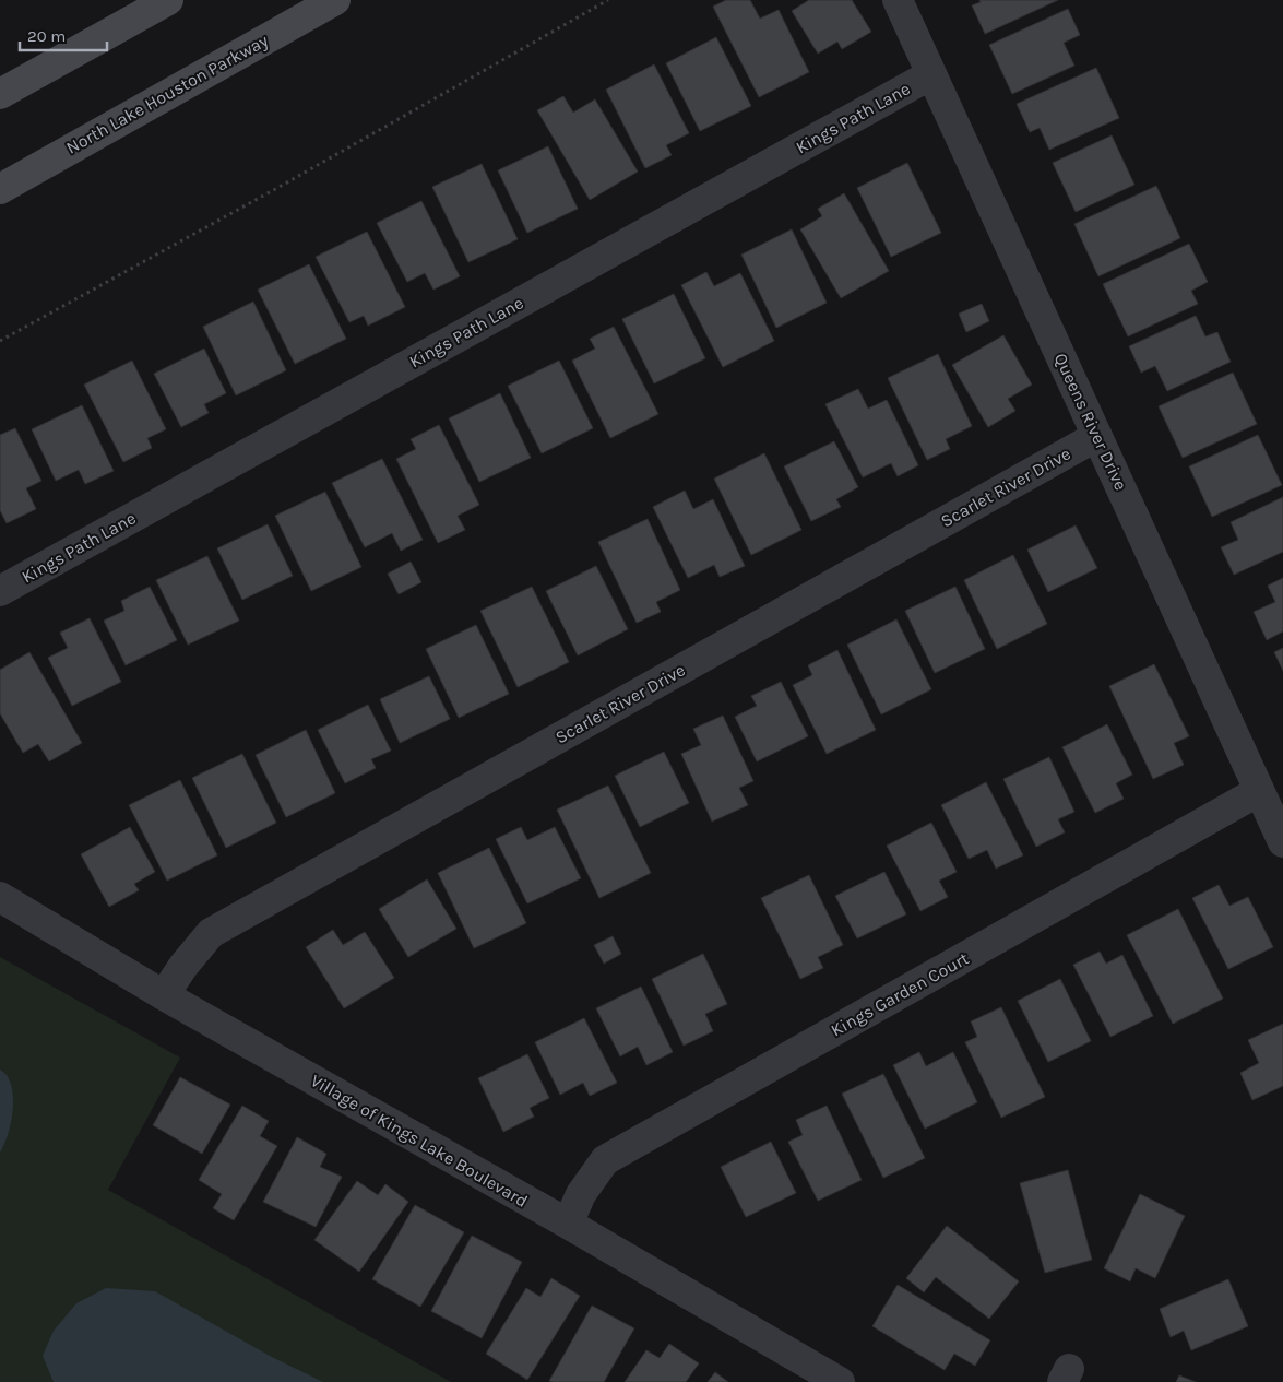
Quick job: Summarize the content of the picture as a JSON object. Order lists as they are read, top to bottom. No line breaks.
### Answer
{"streets":{"main road":["North Lake Houston Parkway"],"street":["Kings Path Lane","Queens River Drive","Scarlet River Drive","Kings Garden Court","Village of Kings Lake Boulevard"]},"crossings":[["Kings Path Lane","Queens River Drive"],["Queens River Drive","Scarlet River Drive"],["Queens River Drive","Kings Garden Court"],["Scarlet River Drive","Village of Kings Lake Boulevard"],["Kings Garden Court","Village of Kings Lake Boulevard"]],"scale_bar":"20 m"}
